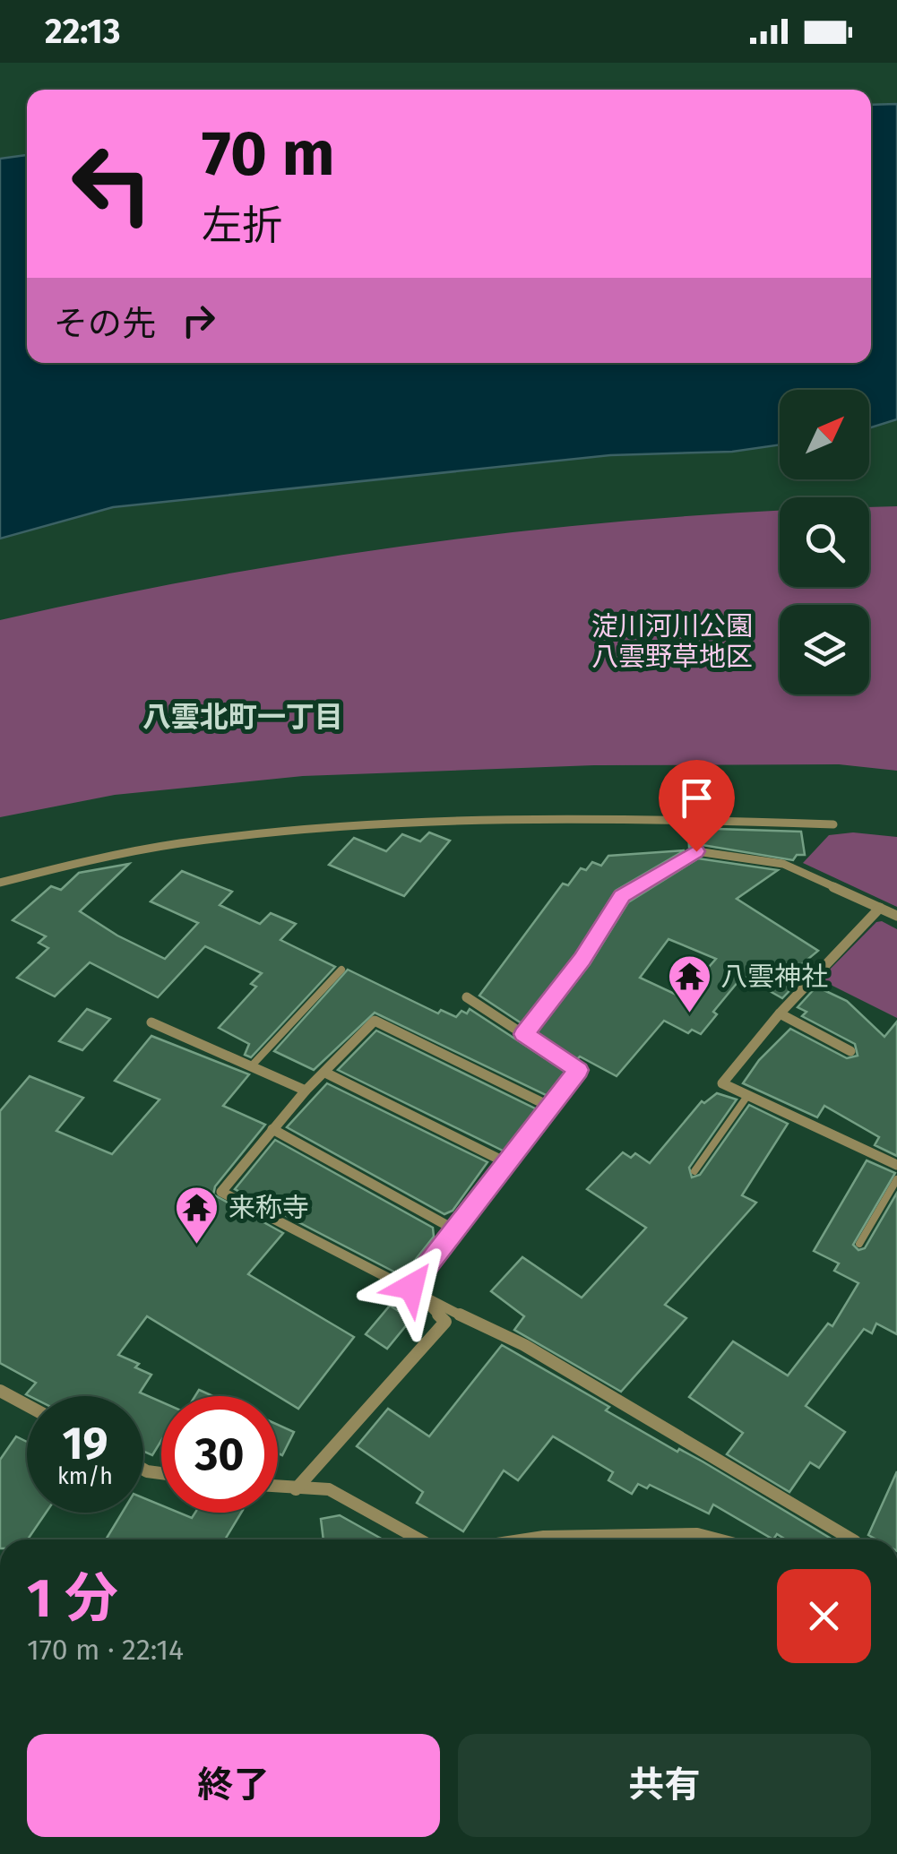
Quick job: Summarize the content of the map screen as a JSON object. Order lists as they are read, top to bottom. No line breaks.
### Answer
{"districts":["八雲北町一丁目"],"parks":["淀川河川公園 八雲野草地区"],"places":{"temple":["八雲神社","来称寺"]},"north":"top right","page":{"status":"22:13","turn":["70 m","左折"],"then":"その先","speed":"19 km/h","limit":"30","heading":["1 分","170 m · 22:14"],"buttons":["終了","共有"]}}
